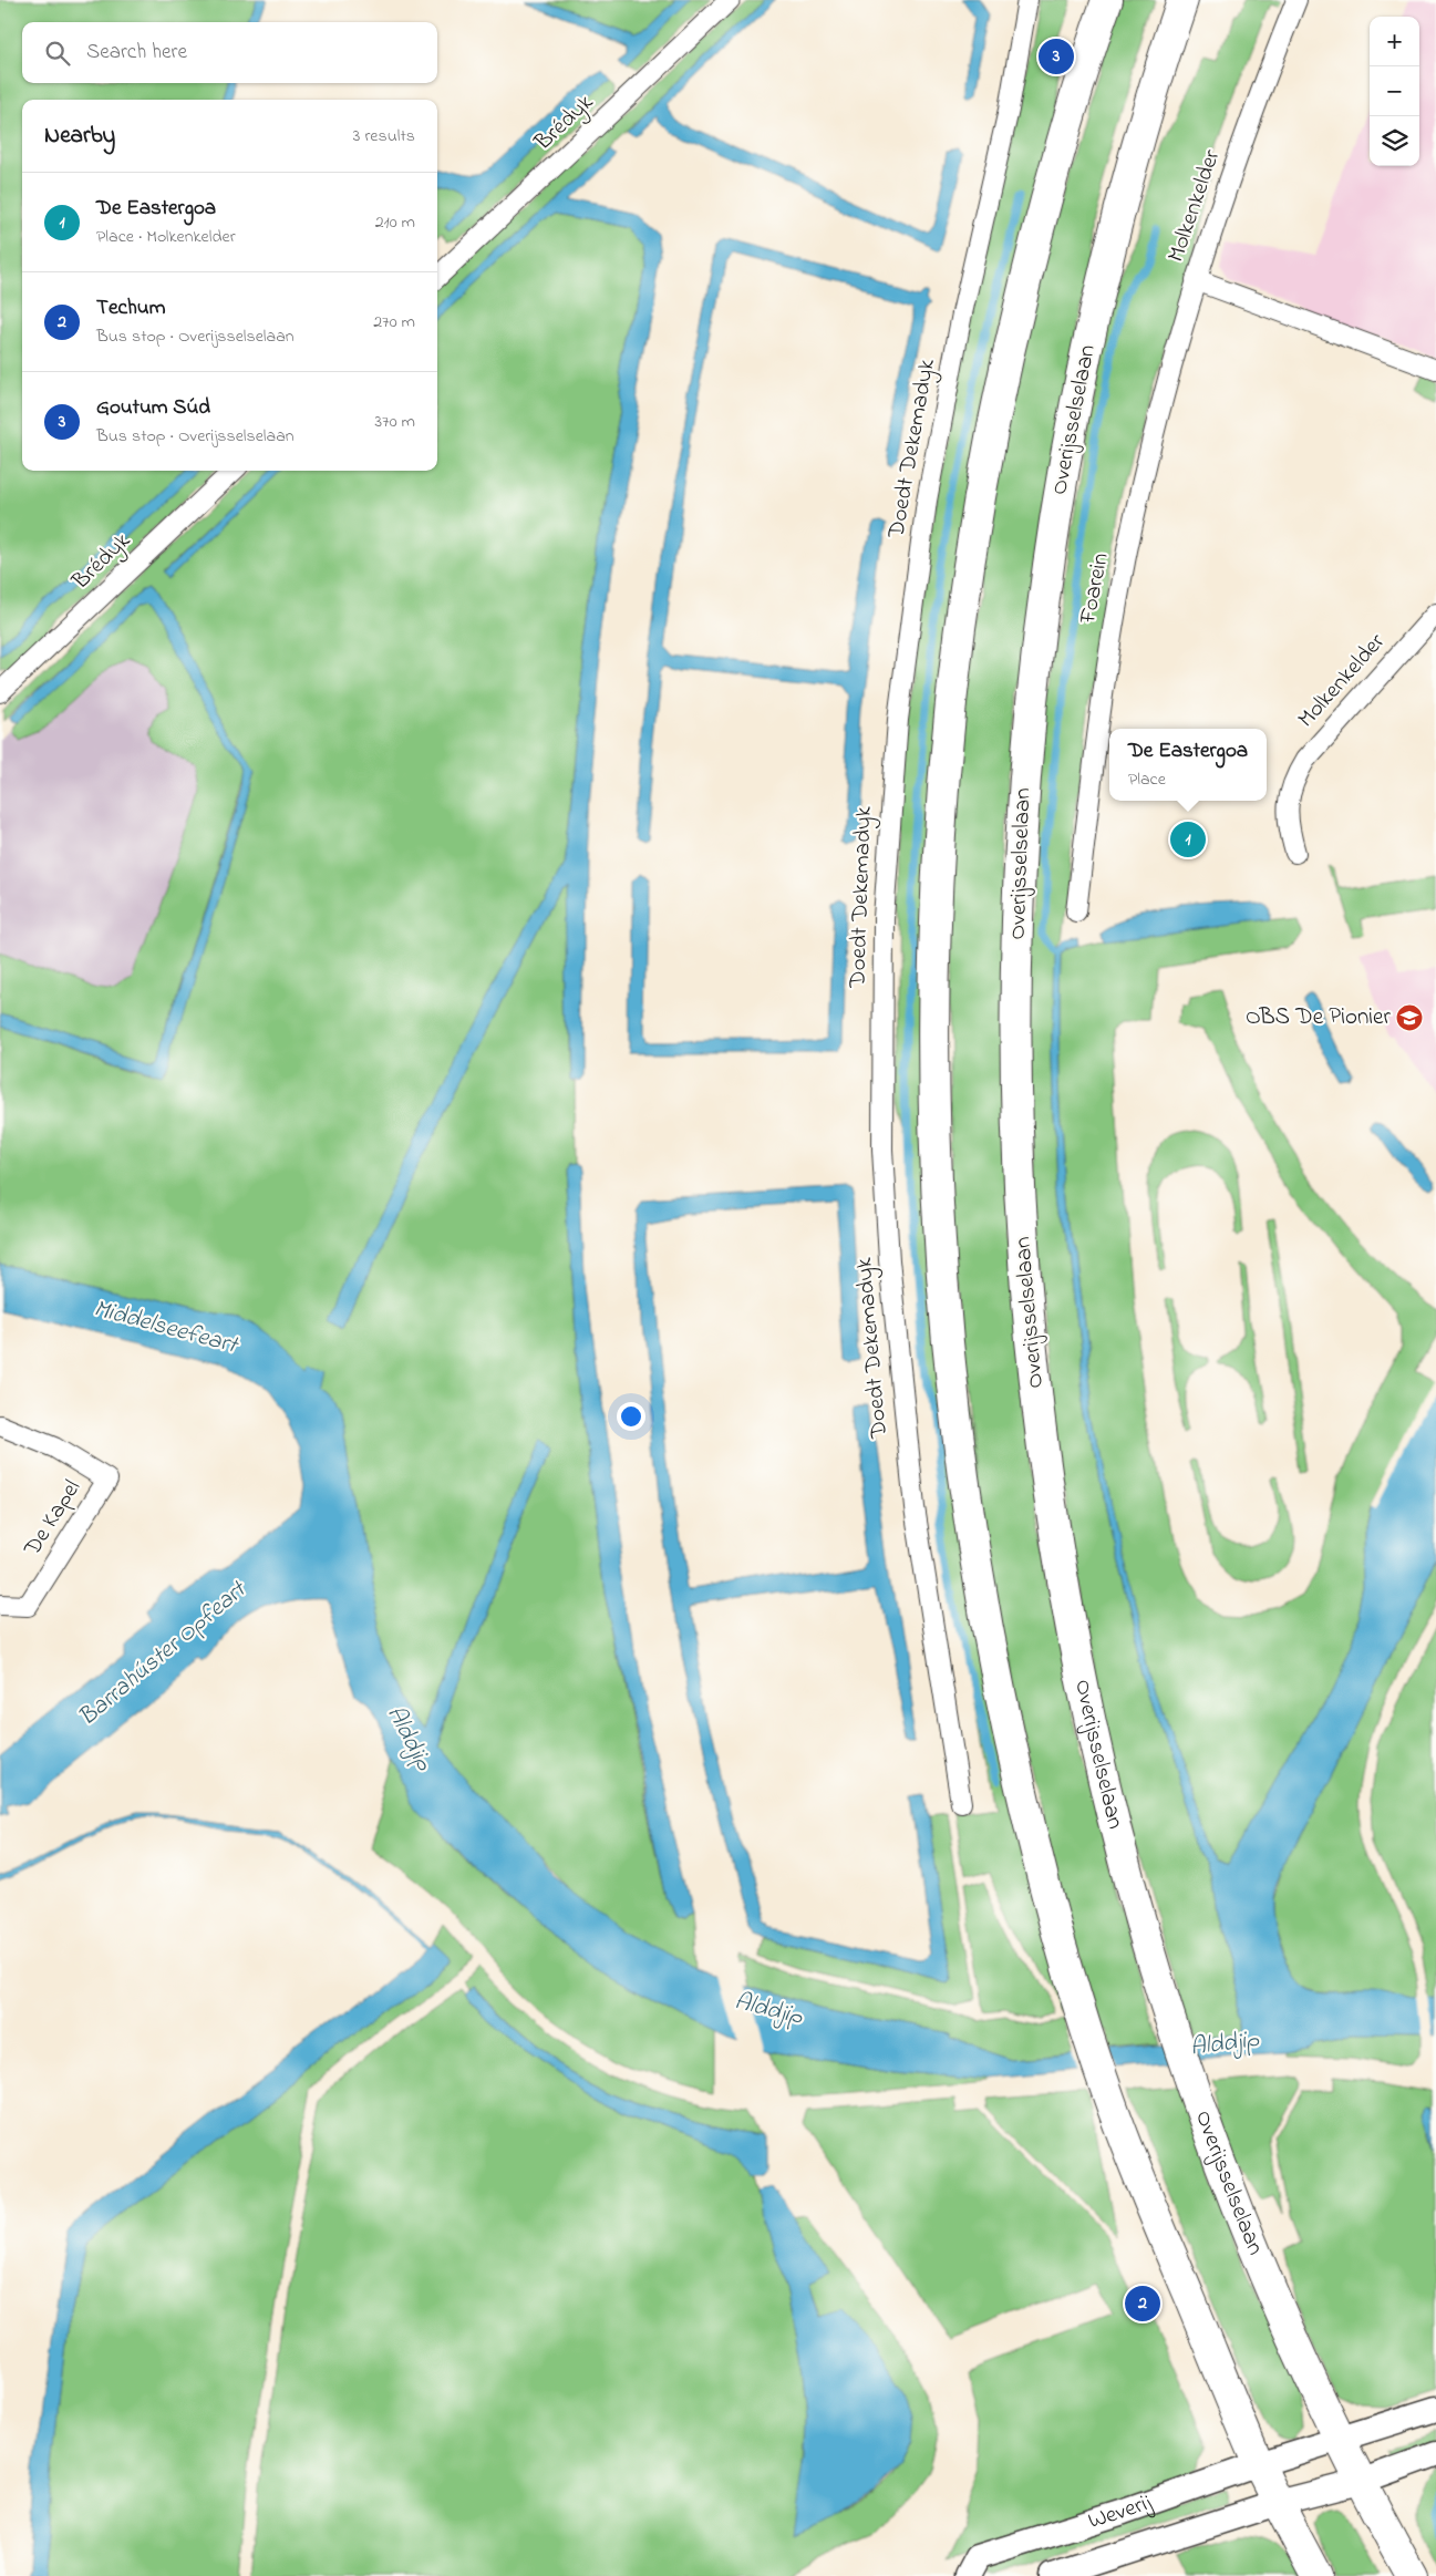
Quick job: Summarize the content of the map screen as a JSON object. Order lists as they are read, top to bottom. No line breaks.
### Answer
{"streets":{"main road":["Overijsselselaan"],"street":["Brédyk","Molkenkelder","Doedt Dekemadyk","Foarein","De Kapel","Weverij"]},"crossings":[["Molkenkelder","Foarein"],["Overijsselselaan","Weverij"]],"water":["Middelseefeart","Barrahúster Opfeart","Alddjip"],"places":{"school or university":["OBS De Pionier"]},"page":{"map_buttons":["+","−"],"search":"Search here","pins":["3","1","2"],"heading":["Nearby","3 results"],"list":[{"mark":"1","name":"De Eastergoa","note":"Place · Molkenkelder","value":"210 m"},{"mark":"2","name":"Techum","note":"Bus stop · Overijsselselaan","value":"270 m"},{"mark":"3","name":"Goutum Súd","note":"Bus stop · Overijsselselaan","value":"370 m"}],"popup":["De Eastergoa","Place"]}}
